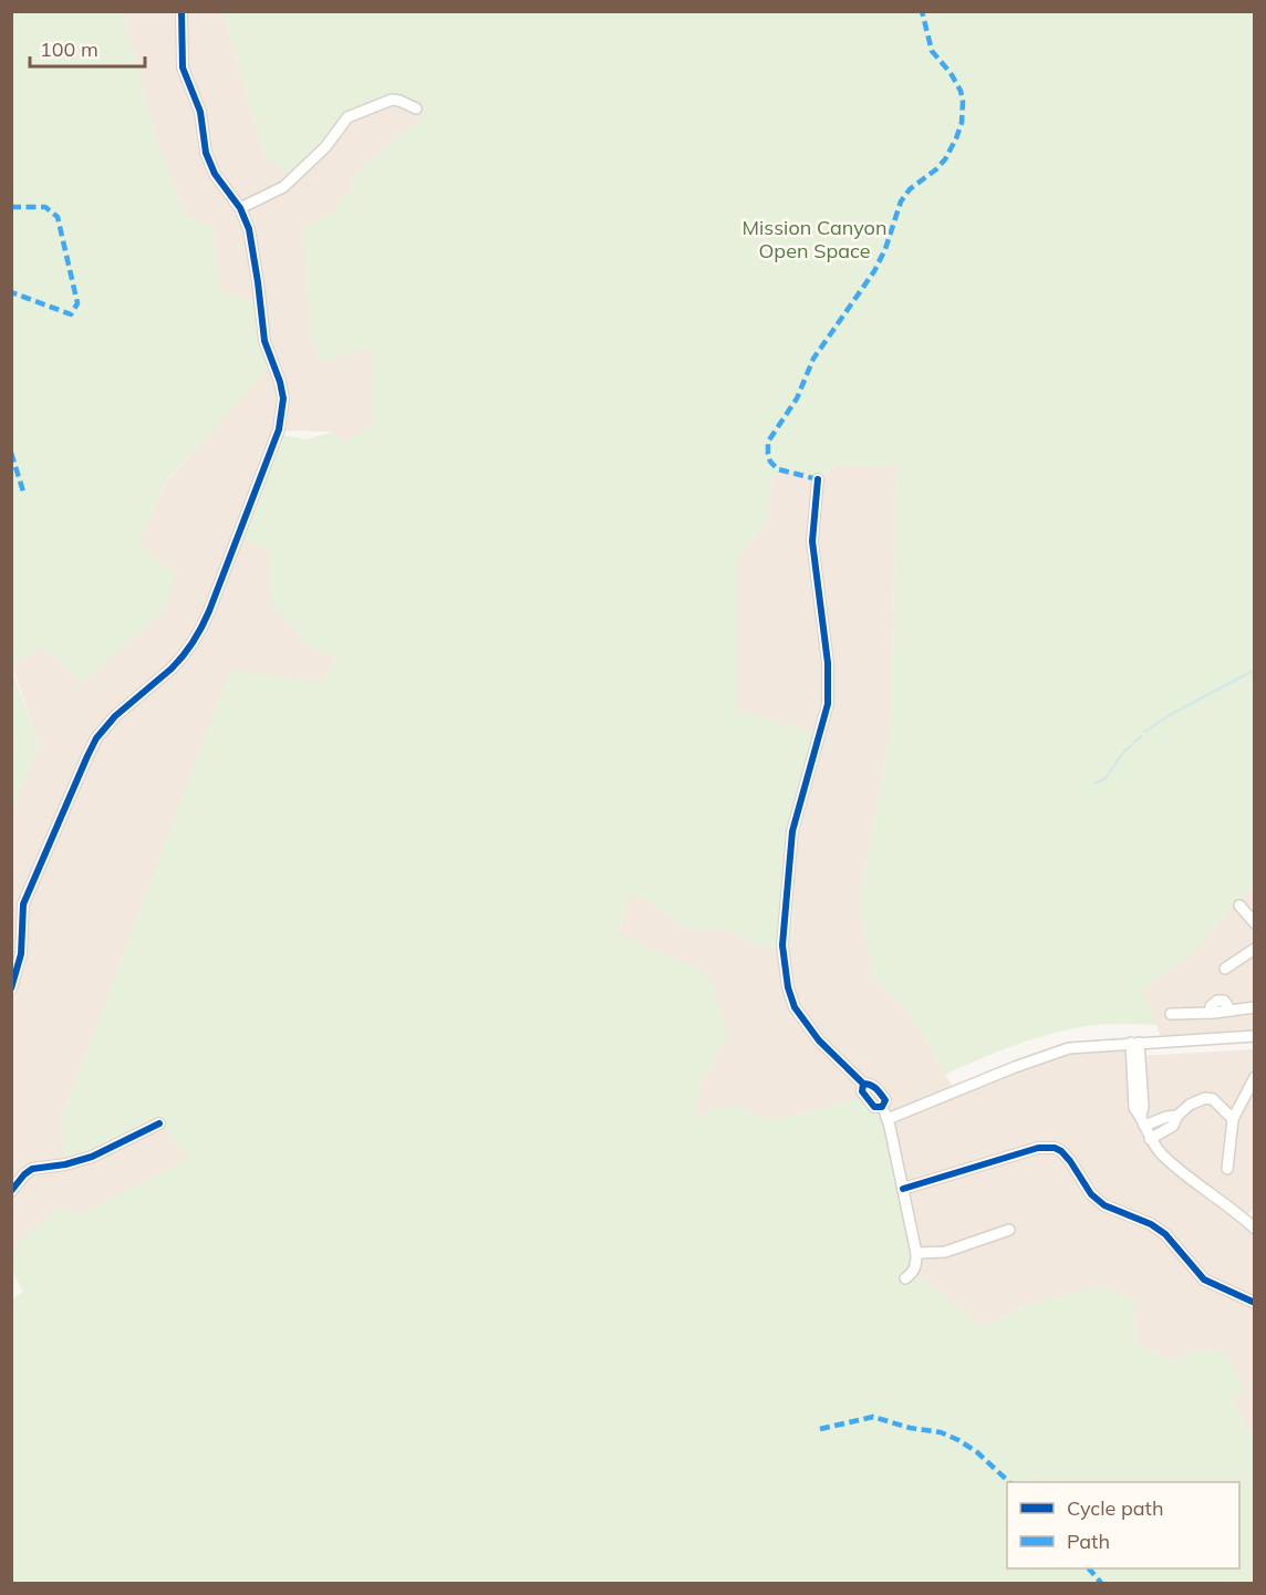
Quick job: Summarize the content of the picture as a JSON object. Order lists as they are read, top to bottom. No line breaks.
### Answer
{"parks":["Mission Canyon Open Space"],"legend":["Cycle path","Path"],"scale_bar":"100 m"}
